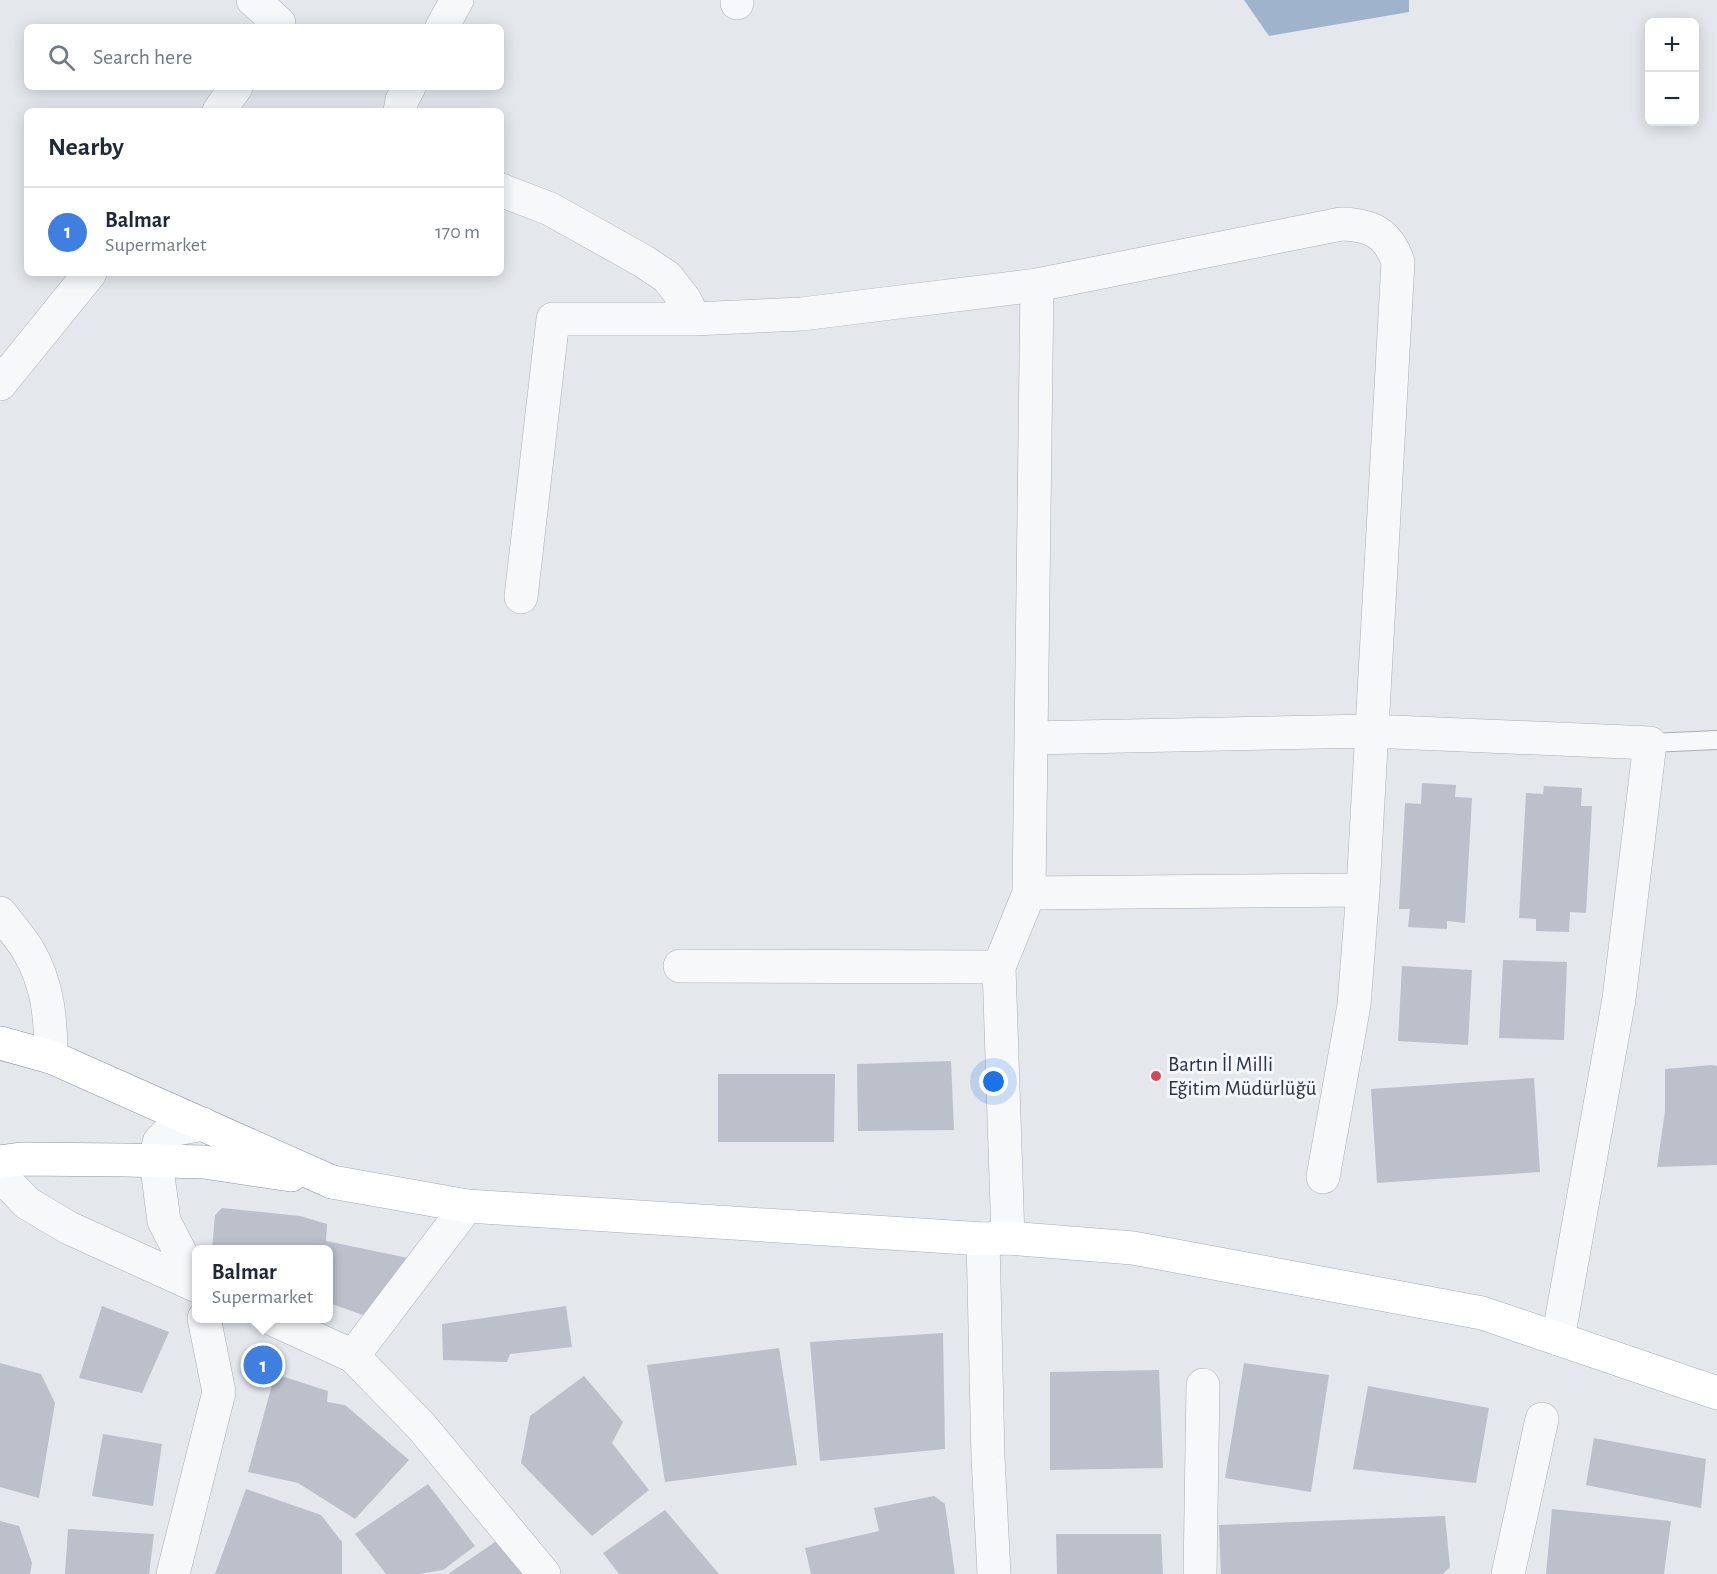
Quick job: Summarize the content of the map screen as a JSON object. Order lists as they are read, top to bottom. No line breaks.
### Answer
{"places":["Bartın İl Milli Eğitim Müdürlüğü"],"page":{"map_buttons":["+","−"],"search":"Search here","heading":"Nearby","list":[{"mark":"1","name":"Balmar","note":"Supermarket","value":"170 m"}],"popup":["Balmar","Supermarket"],"pins":"1"}}
